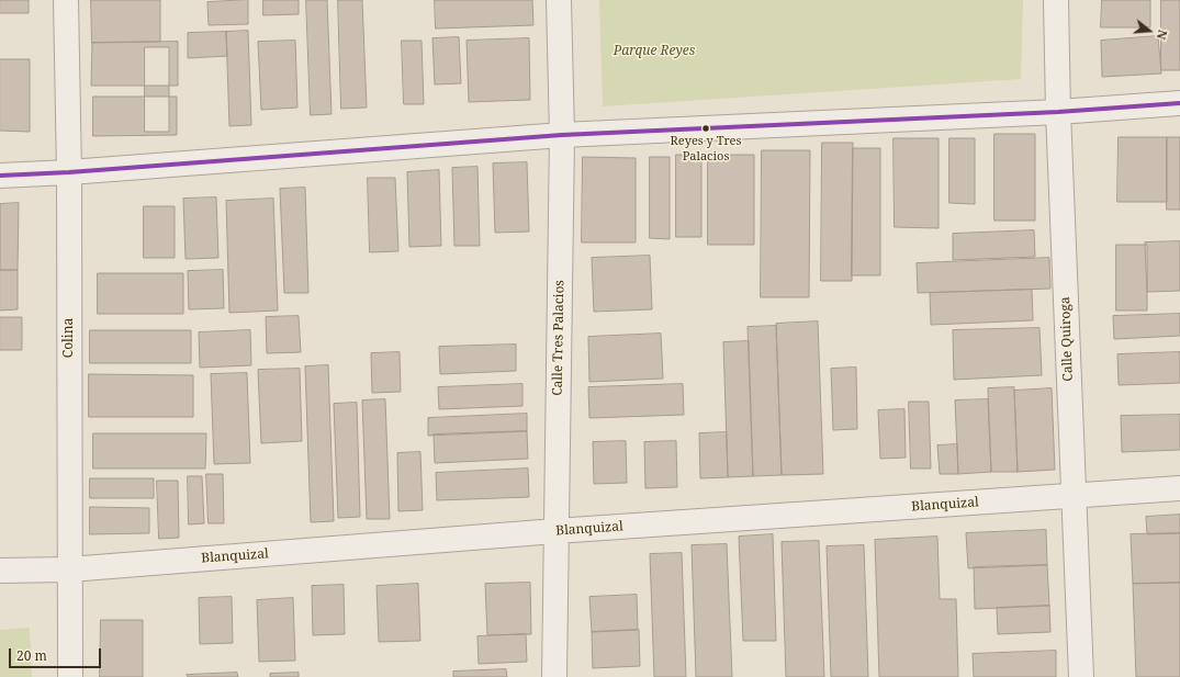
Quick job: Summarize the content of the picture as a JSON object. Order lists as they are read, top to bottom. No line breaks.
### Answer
{"streets":{"street":["Colina","Calle Tres Palacios","Calle Quiroga","Blanquizal"]},"crossings":[["Colina","Blanquizal"],["Calle Tres Palacios","Blanquizal"],["Calle Quiroga","Blanquizal"]],"parks":["Parque Reyes"],"places":["Reyes y Tres Palacios"],"scale_bar":"20 m","north":"right"}
